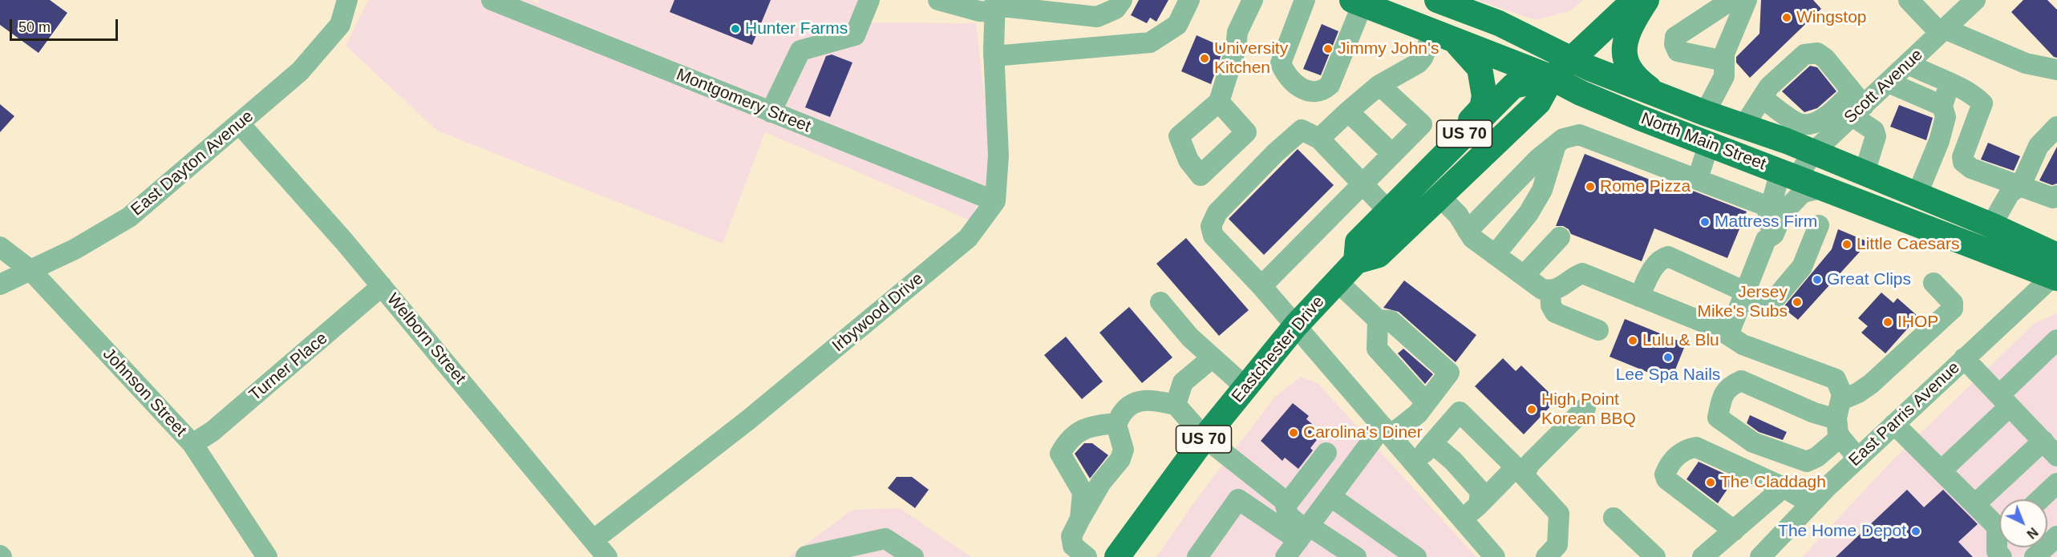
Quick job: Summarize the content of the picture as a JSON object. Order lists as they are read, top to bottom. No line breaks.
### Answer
{"streets":{"main road":["US 70","North Main Street","Eastchester Drive"],"street":["Scott Avenue","Montgomery Street","East Dayton Avenue","Irbywood Drive","Welborn Street","Turner Place","Johnson Street","East Parris Avenue"]},"crossings":[["Scott Avenue","North Main Street"],["Montgomery Street","Irbywood Drive"],["US 70","North Main Street"],["US 70","Eastchester Drive"],["North Main Street","Eastchester Drive"],["North Main Street","East Parris Avenue"],["East Dayton Avenue","Welborn Street"],["East Dayton Avenue","Johnson Street"],["Irbywood Drive","Welborn Street"],["Welborn Street","Turner Place"],["Turner Place","Johnson Street"]],"places":["Wingstop","Hunter Farms","Jimmy John's","University Kitchen","Rome Pizza","Mattress Firm","Little Caesars","Great Clips","Jersey Mike's Subs","IHOP","Lulu & Blu","Lee Spa Nails","High Point Korean BBQ","Carolina's Diner","The Claddagh","The Home Depot"],"scale_bar":"50 m","north":"bottom right"}
